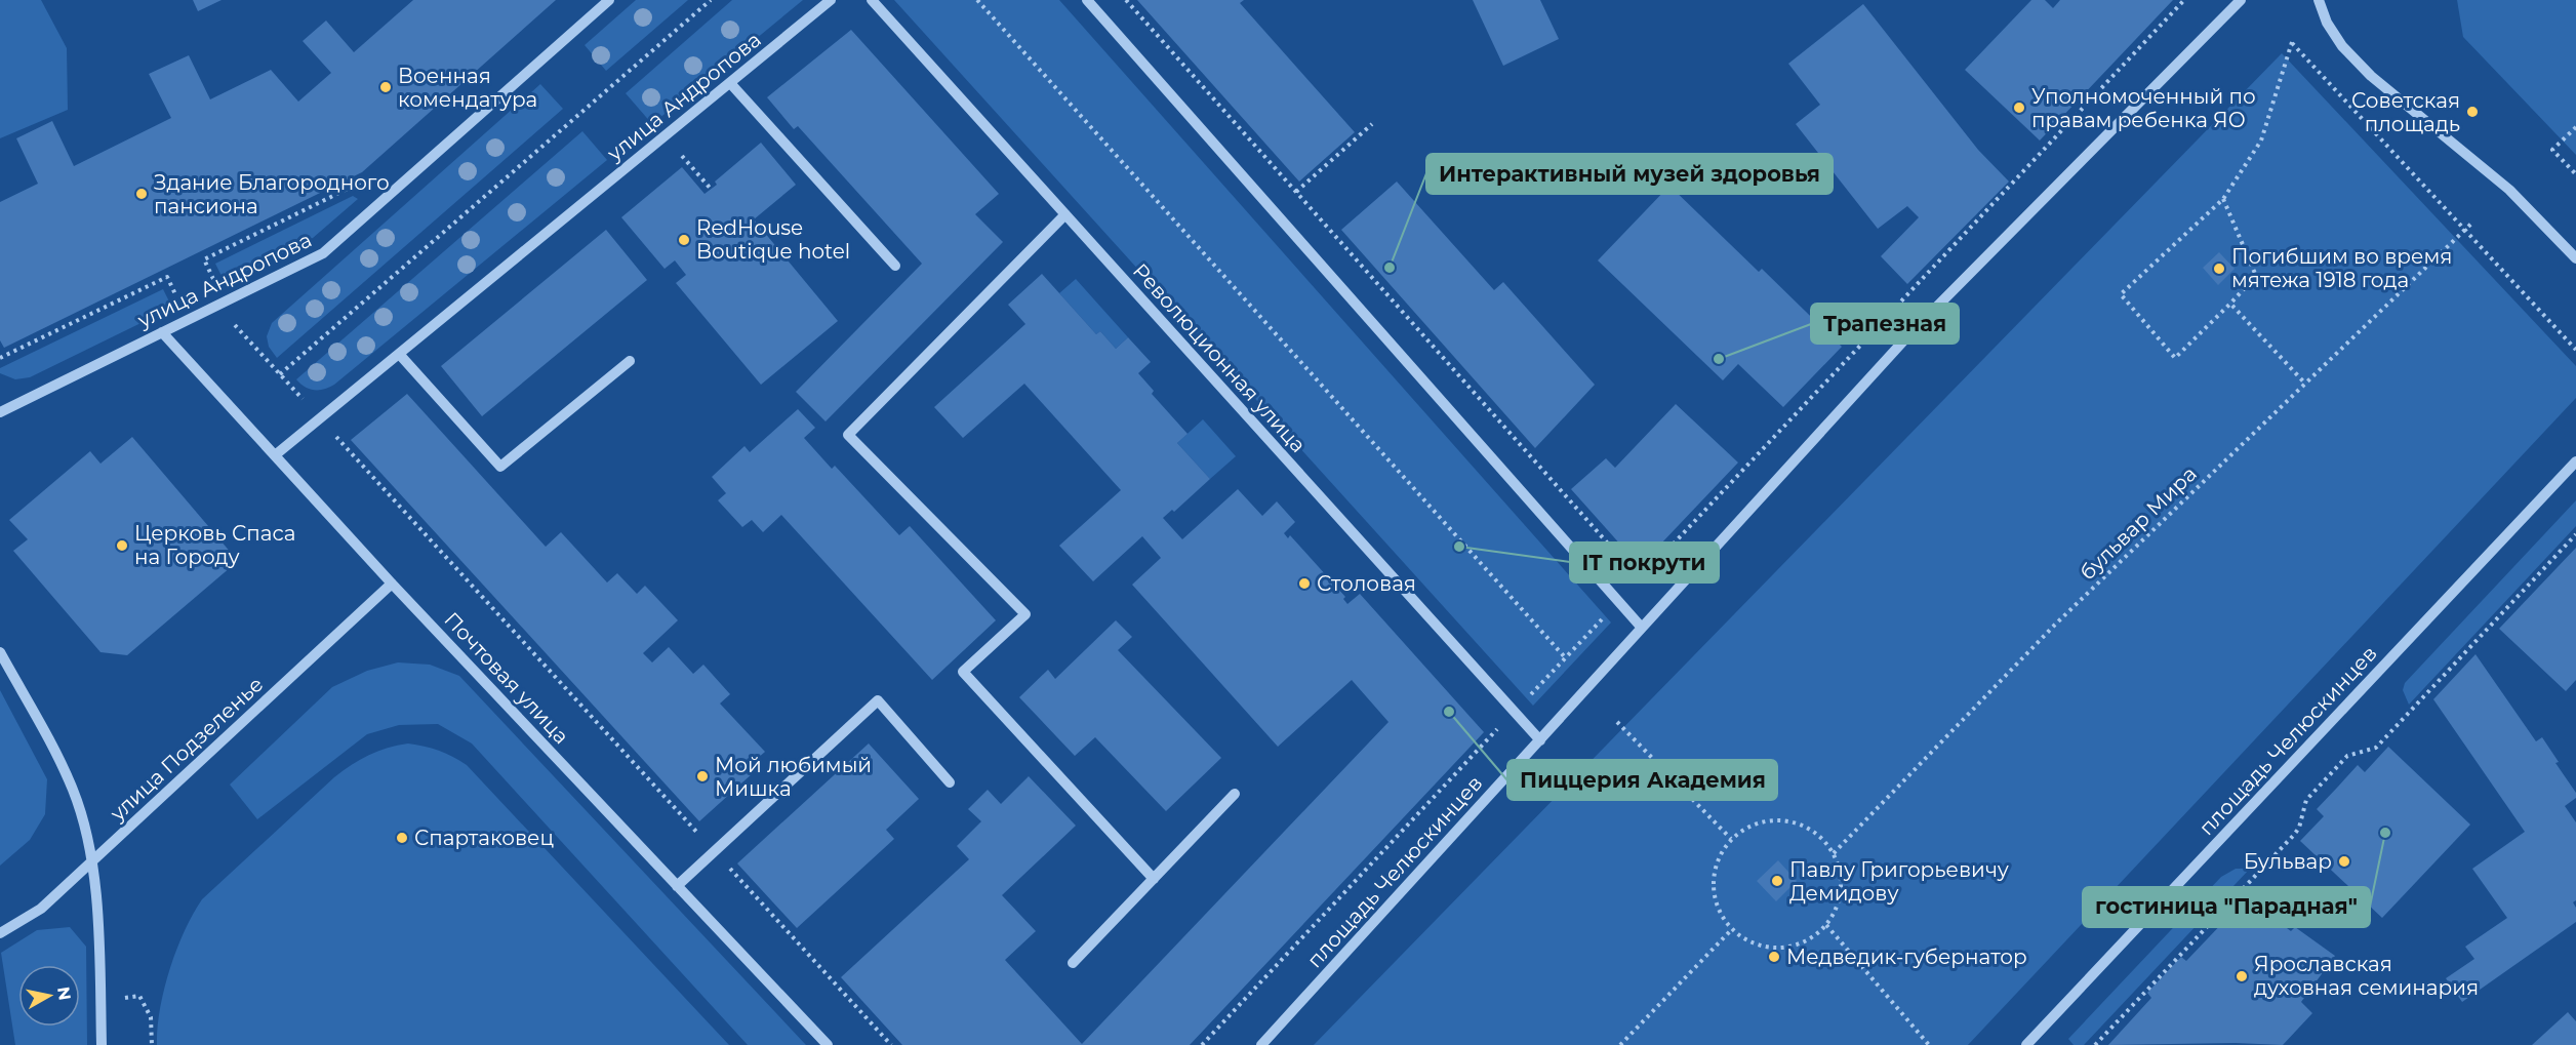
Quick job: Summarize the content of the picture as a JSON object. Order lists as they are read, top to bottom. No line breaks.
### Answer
{"streets":{"street":["улица Андропова","Революционная улица","Почтовая улица","площадь Челюскинцев","улица Подзеленье"],"path":["бульвар Мира"]},"crossings":[["улица Андропова","Почтовая улица"],["Революционная улица","площадь Челюскинцев"],["Почтовая улица","улица Подзеленье"]],"places":["Военная комендатура","Уполномоченный по правам ребенка ЯО","Советская площадь","Здание Благородного пансиона","RedHouse Boutique hotel","Интерактивный музей здоровья","Погибшим во время мятежа 1918 года","Трапезная","Церковь Спаса на Городу","IT покрути","Столовая","Пиццерия Академия","Мой любимый Мишка","гостиница \"Парадная\"","Спартаковец","Бульвар","Павлу Григорьевичу Демидову","Медведик-губернатор","Ярославская духовная семинария"],"north":"right"}
